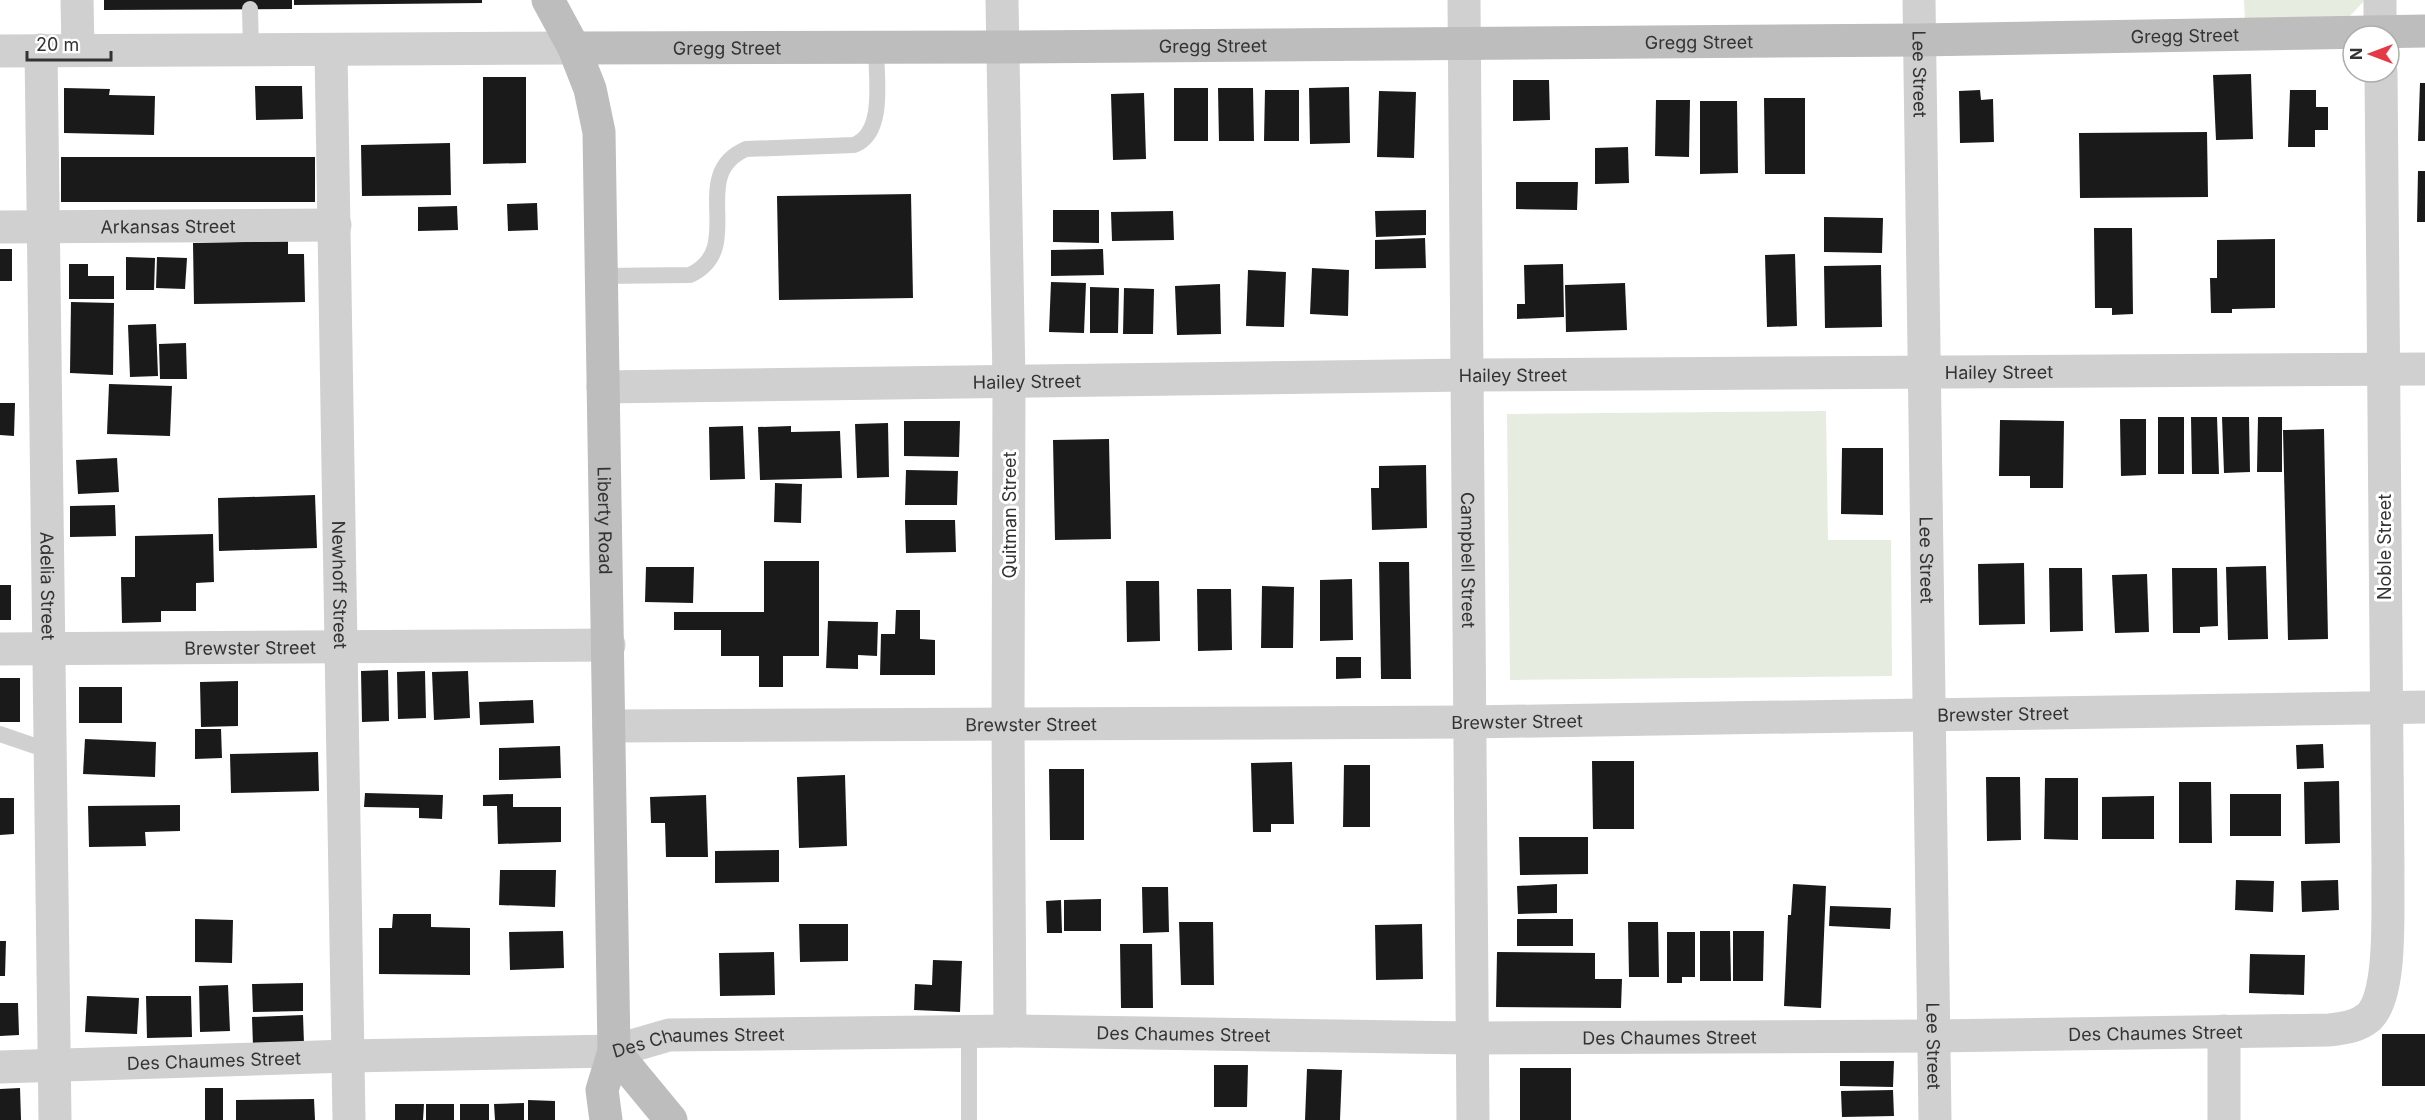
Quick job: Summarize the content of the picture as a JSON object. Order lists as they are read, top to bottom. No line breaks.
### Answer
{"streets":{"street":["Gregg Street","Lee Street","Arkansas Street","Hailey Street","Quitman Street","Liberty Road","Noble Street","Campbell Street","Adelia Street","Newhoff Street","Brewster Street","Des Chaumes Street"]},"crossings":[["Gregg Street","Lee Street"],["Gregg Street","Quitman Street"],["Gregg Street","Liberty Road"],["Gregg Street","Campbell Street"],["Gregg Street","Adelia Street"],["Gregg Street","Newhoff Street"],["Lee Street","Hailey Street"],["Lee Street","Brewster Street"],["Lee Street","Des Chaumes Street"],["Arkansas Street","Adelia Street"],["Arkansas Street","Newhoff Street"],["Hailey Street","Quitman Street"],["Hailey Street","Liberty Road"],["Hailey Street","Noble Street"],["Hailey Street","Campbell Street"],["Quitman Street","Brewster Street"],["Quitman Street","Des Chaumes Street"],["Liberty Road","Brewster Street"],["Liberty Road","Des Chaumes Street"],["Noble Street","Brewster Street"],["Noble Street","Des Chaumes Street"],["Campbell Street","Brewster Street"],["Campbell Street","Des Chaumes Street"],["Adelia Street","Brewster Street"],["Adelia Street","Des Chaumes Street"],["Newhoff Street","Brewster Street"],["Newhoff Street","Des Chaumes Street"]],"scale_bar":"20 m","north":"left"}
